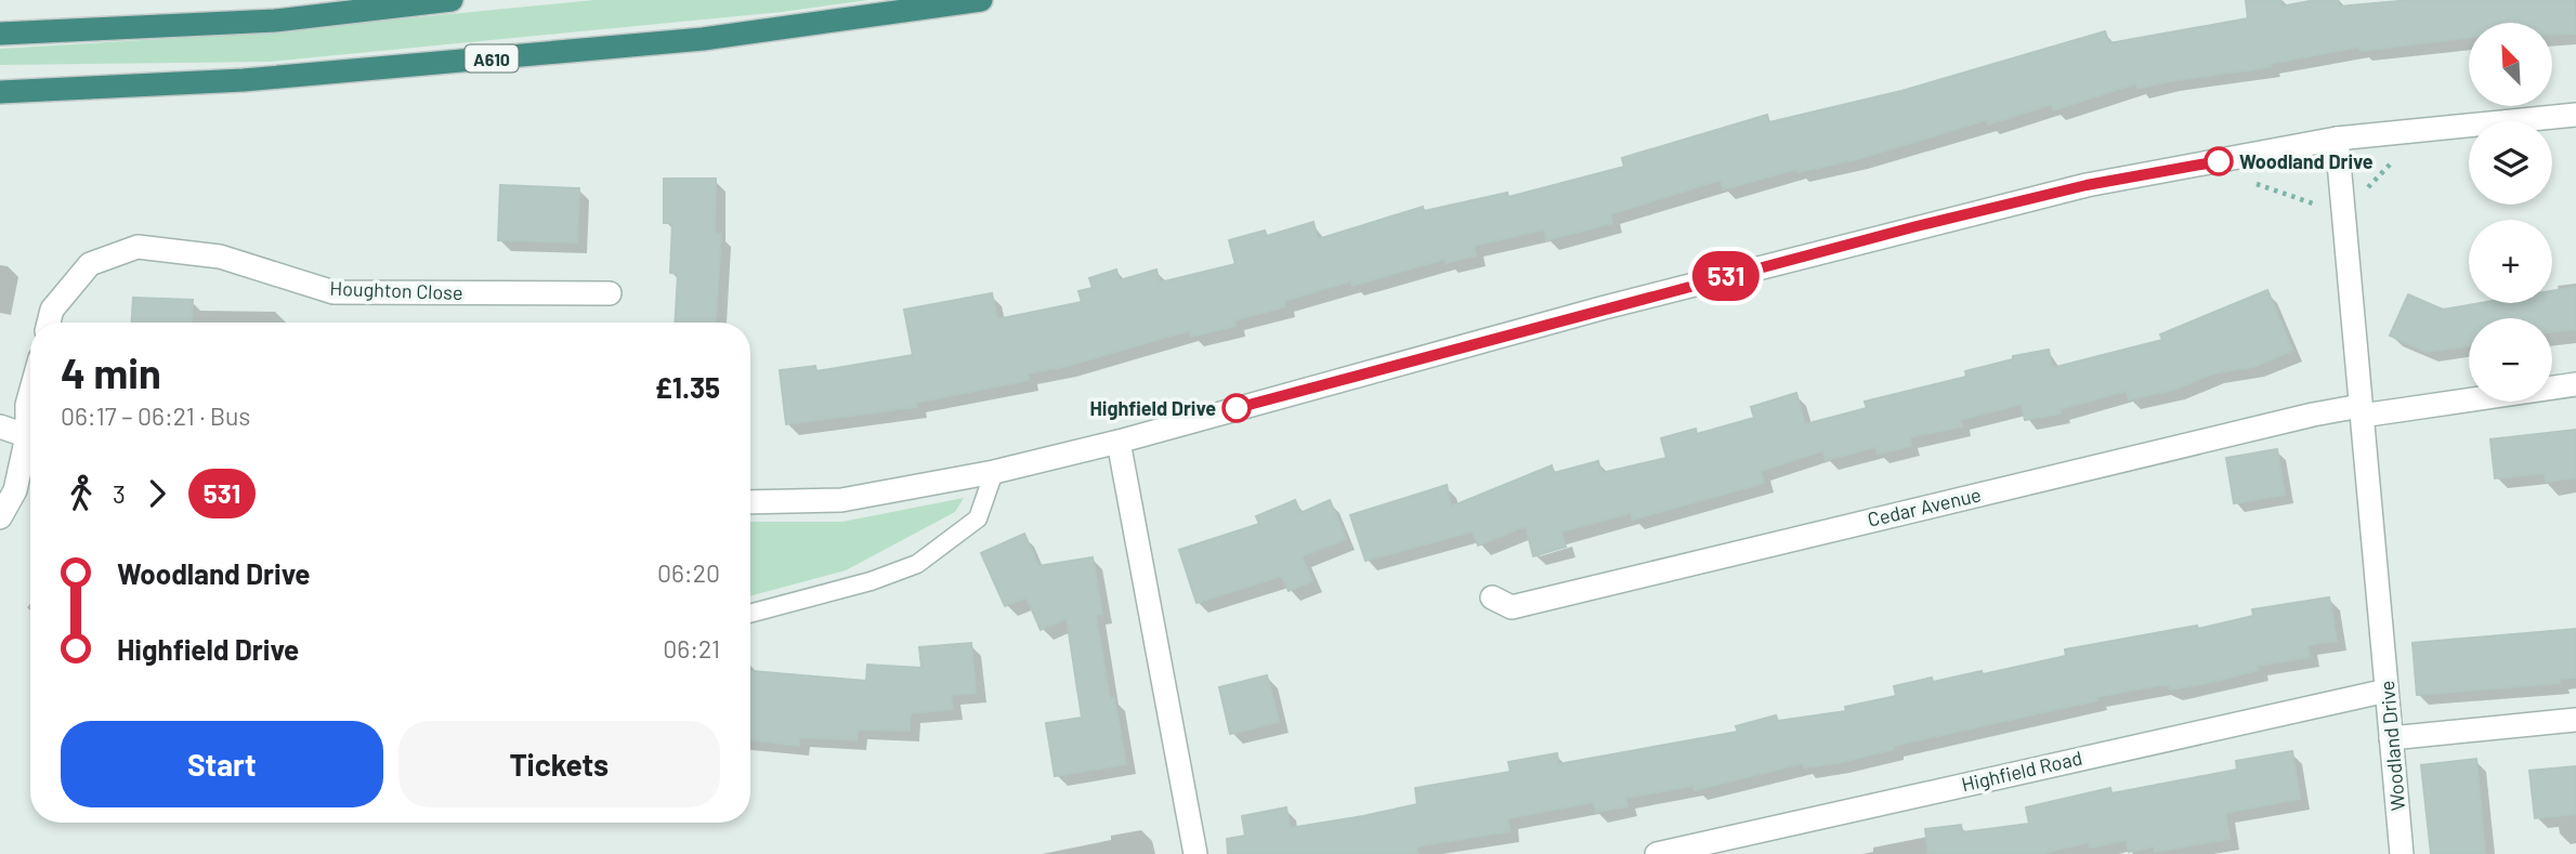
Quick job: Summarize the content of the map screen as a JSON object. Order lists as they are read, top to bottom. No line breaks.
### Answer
{"streets":{"highway":["A610"],"street":["Houghton Close","Cedar Avenue","Woodland Drive","Highfield Road"]},"crossings":[["Cedar Avenue","Woodland Drive"],["Woodland Drive","Highfield Road"]],"places":["Woodland Drive","Highfield Drive"],"lines":["bus line 531"],"north":"top left","page":{"on_map":"531","map_buttons":["+","−"],"heading":["4 min","06:17 – 06:21 · Bus","£1.35"],"legs":["3","531"],"list":[{"name":"Woodland Drive","value":"06:20"},{"name":"Highfield Drive","value":"06:21"}],"buttons":["Start","Tickets"]}}
